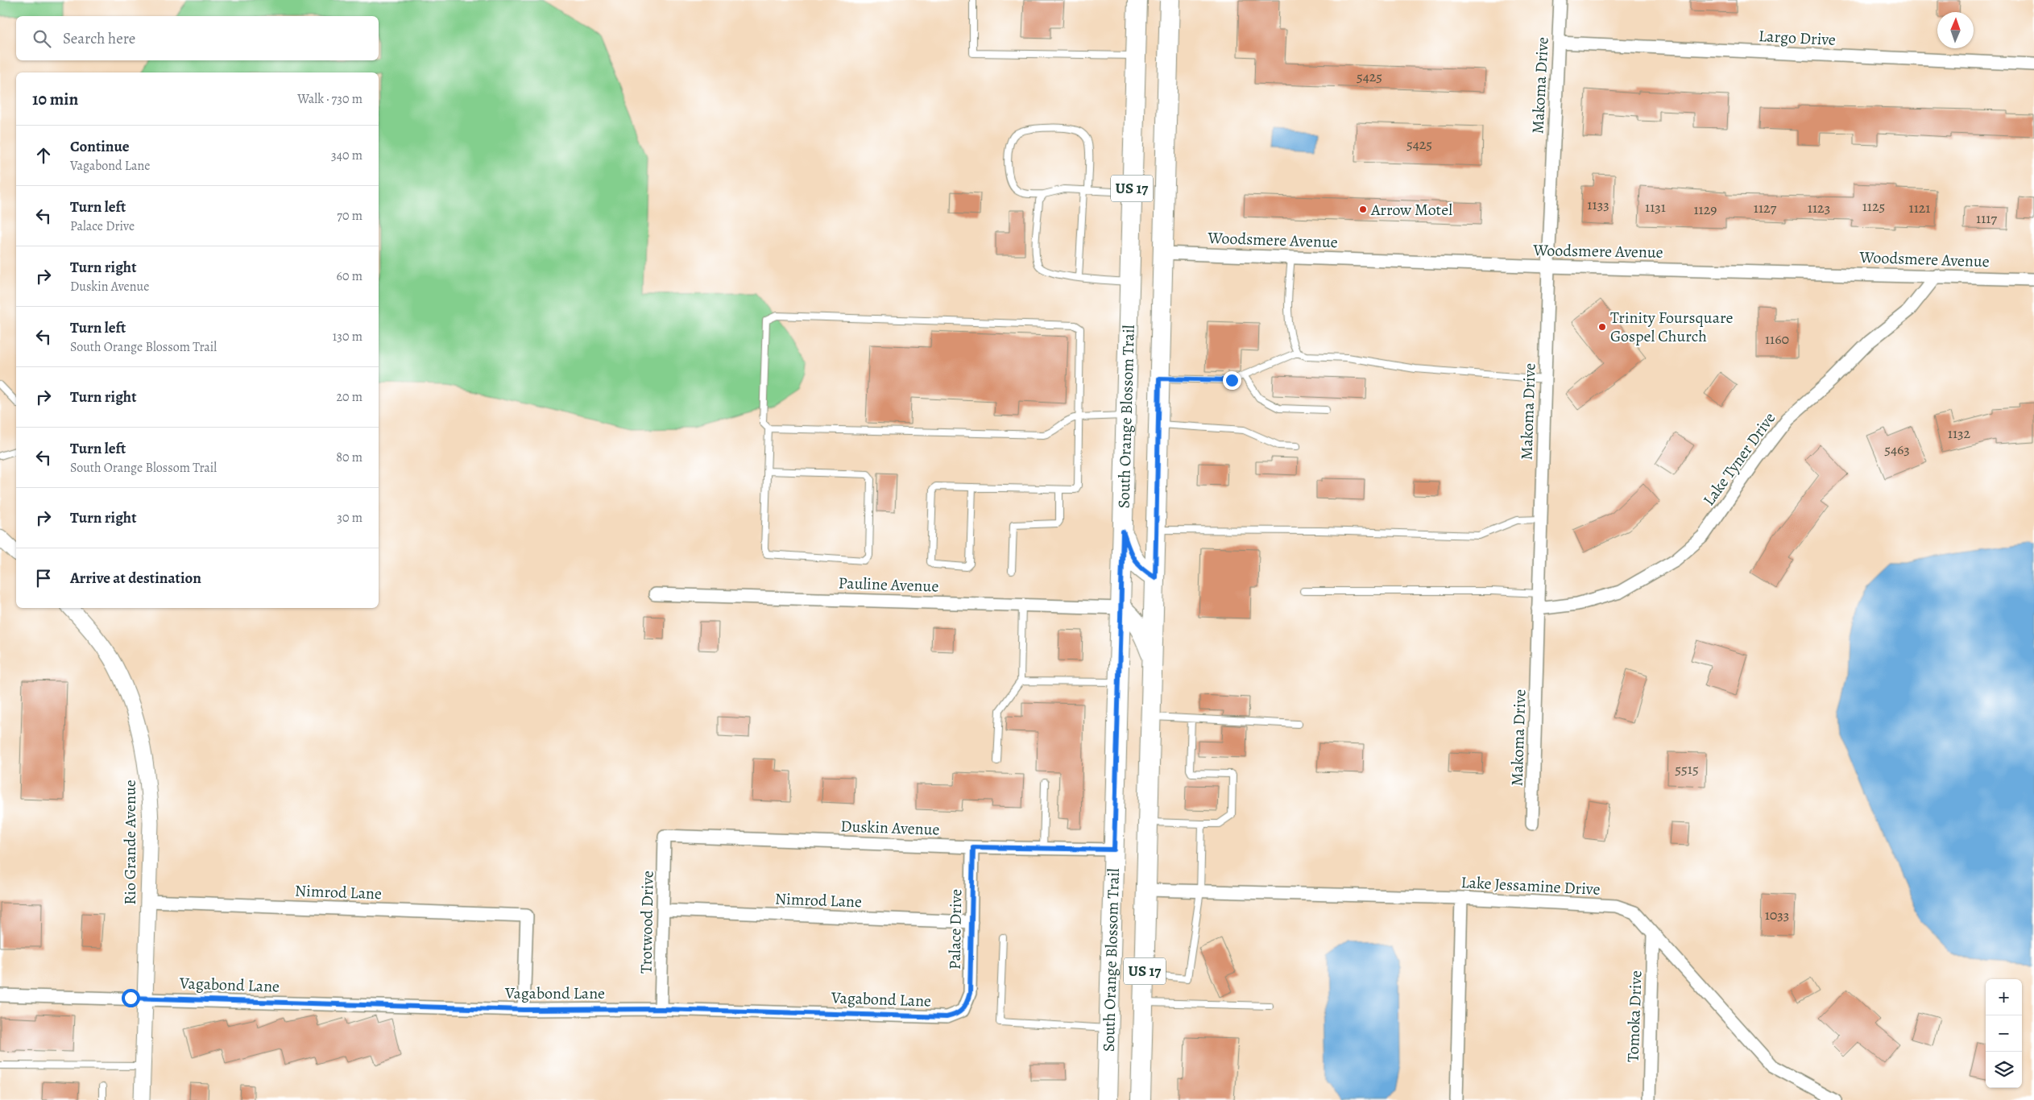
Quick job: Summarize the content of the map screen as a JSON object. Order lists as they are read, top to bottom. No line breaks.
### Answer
{"streets":{"main road":["US 17","South Orange Blossom Trail"],"street":["Largo Drive","Makoma Drive","Woodsmere Avenue","Lake Tyner Drive","Pauline Avenue","Duskin Avenue","Rio Grande Avenue","Lake Jessamine Drive","Nimrod Lane","Trotwood Drive","Palace Drive","Vagabond Lane","Tomoka Drive"]},"crossings":[["Largo Drive","Makoma Drive"],["Makoma Drive","Woodsmere Avenue"],["Makoma Drive","Lake Tyner Drive"],["Woodsmere Avenue","South Orange Blossom Trail"],["Woodsmere Avenue","Lake Tyner Drive"],["South Orange Blossom Trail","Pauline Avenue"],["South Orange Blossom Trail","Duskin Avenue"],["South Orange Blossom Trail","Lake Jessamine Drive"],["Duskin Avenue","Trotwood Drive"],["Duskin Avenue","Palace Drive"],["Rio Grande Avenue","Nimrod Lane"],["Rio Grande Avenue","Vagabond Lane"],["Lake Jessamine Drive","Tomoka Drive"],["Nimrod Lane","Trotwood Drive"],["Nimrod Lane","Palace Drive"],["Nimrod Lane","Vagabond Lane"],["Trotwood Drive","Vagabond Lane"],["Palace Drive","Vagabond Lane"]],"places":["Arrow Motel","Trinity Foursquare Gospel Church"],"house_numbers":["5425","5425","1133","1125","1131","1127","1123","1121","1129","1117","1160","1132","5463","5515","1033"],"north":"top","page":{"search":"Search here","heading":["10 min","Walk · 730 m"],"list":[["Continue","Vagabond Lane","340 m"],["Turn left","Palace Drive","70 m"],["Turn right","Duskin Avenue","60 m"],["Turn left","South Orange Blossom Trail","130 m"],["Turn right","20 m"],["Turn left","South Orange Blossom Trail","80 m"],["Turn right","30 m"],"Arrive at destination"],"map_buttons":["+","−"]}}
